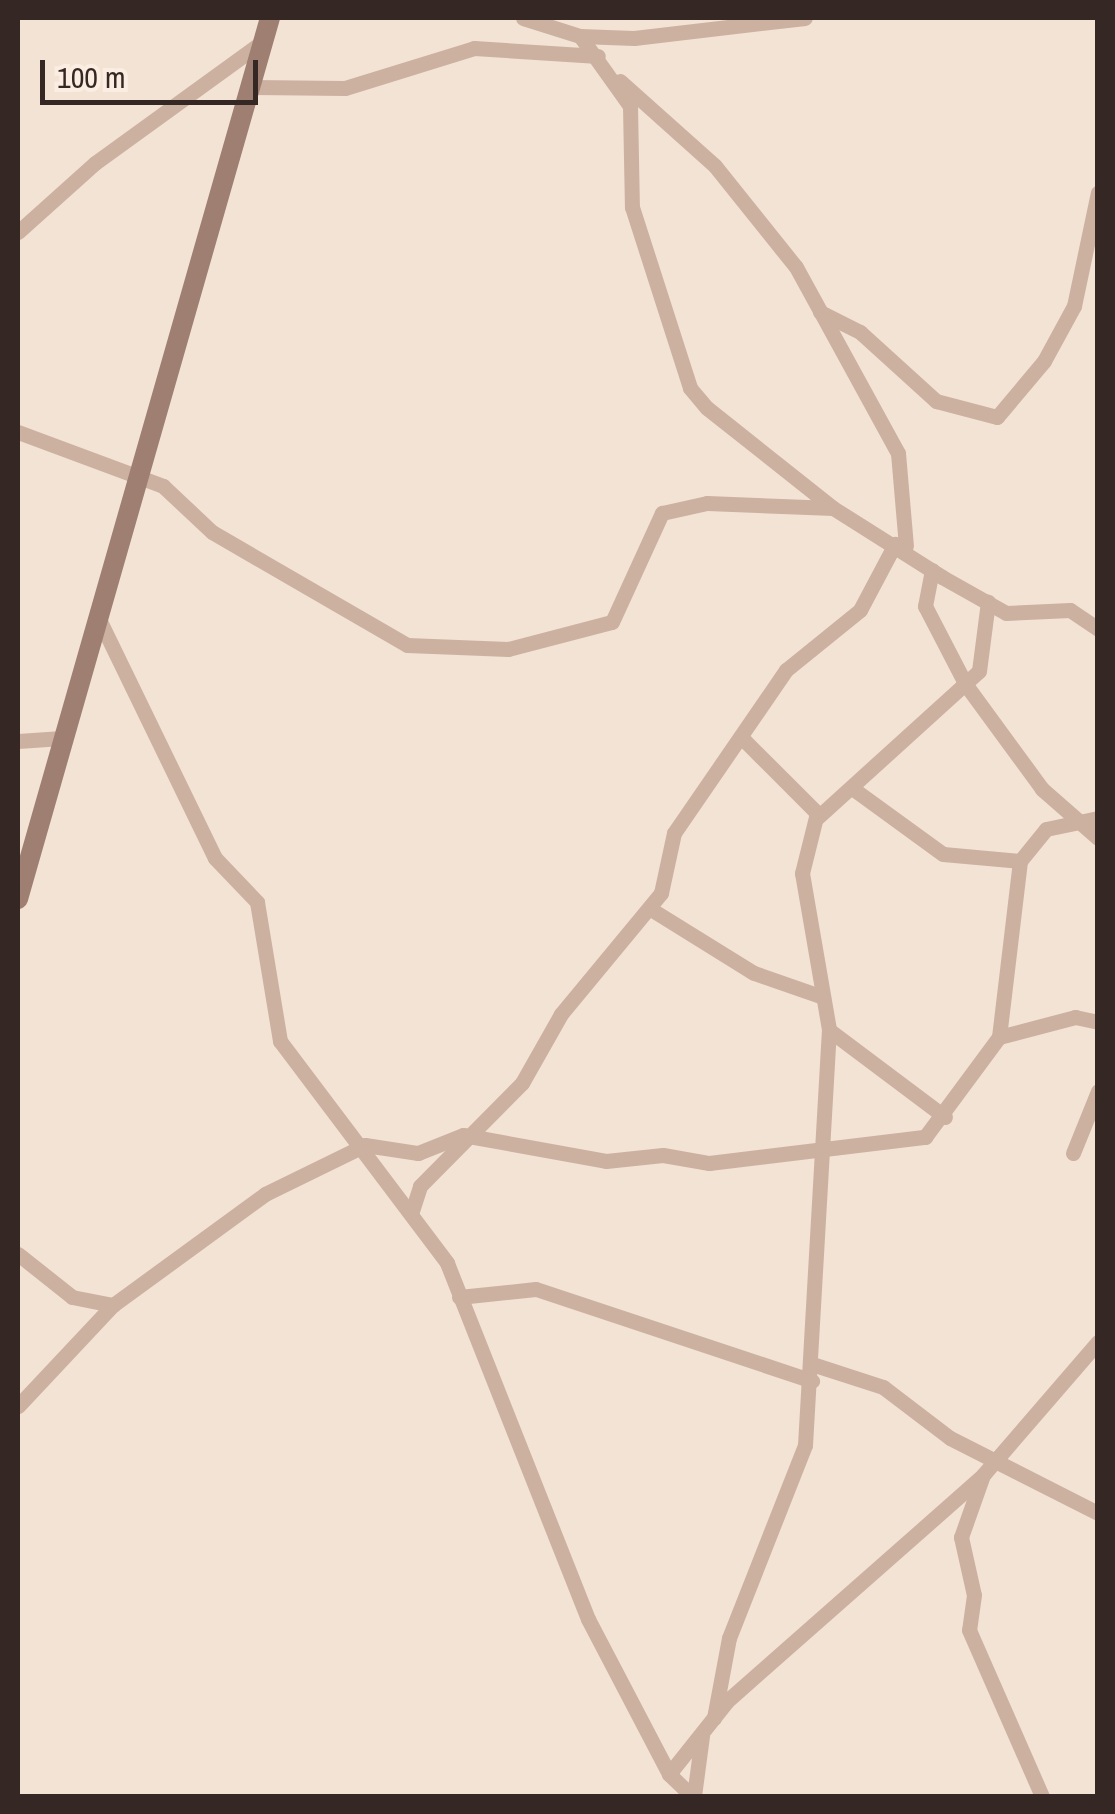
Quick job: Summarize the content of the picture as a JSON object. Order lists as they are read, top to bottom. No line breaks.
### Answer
{"scale_bar":"100 m"}
